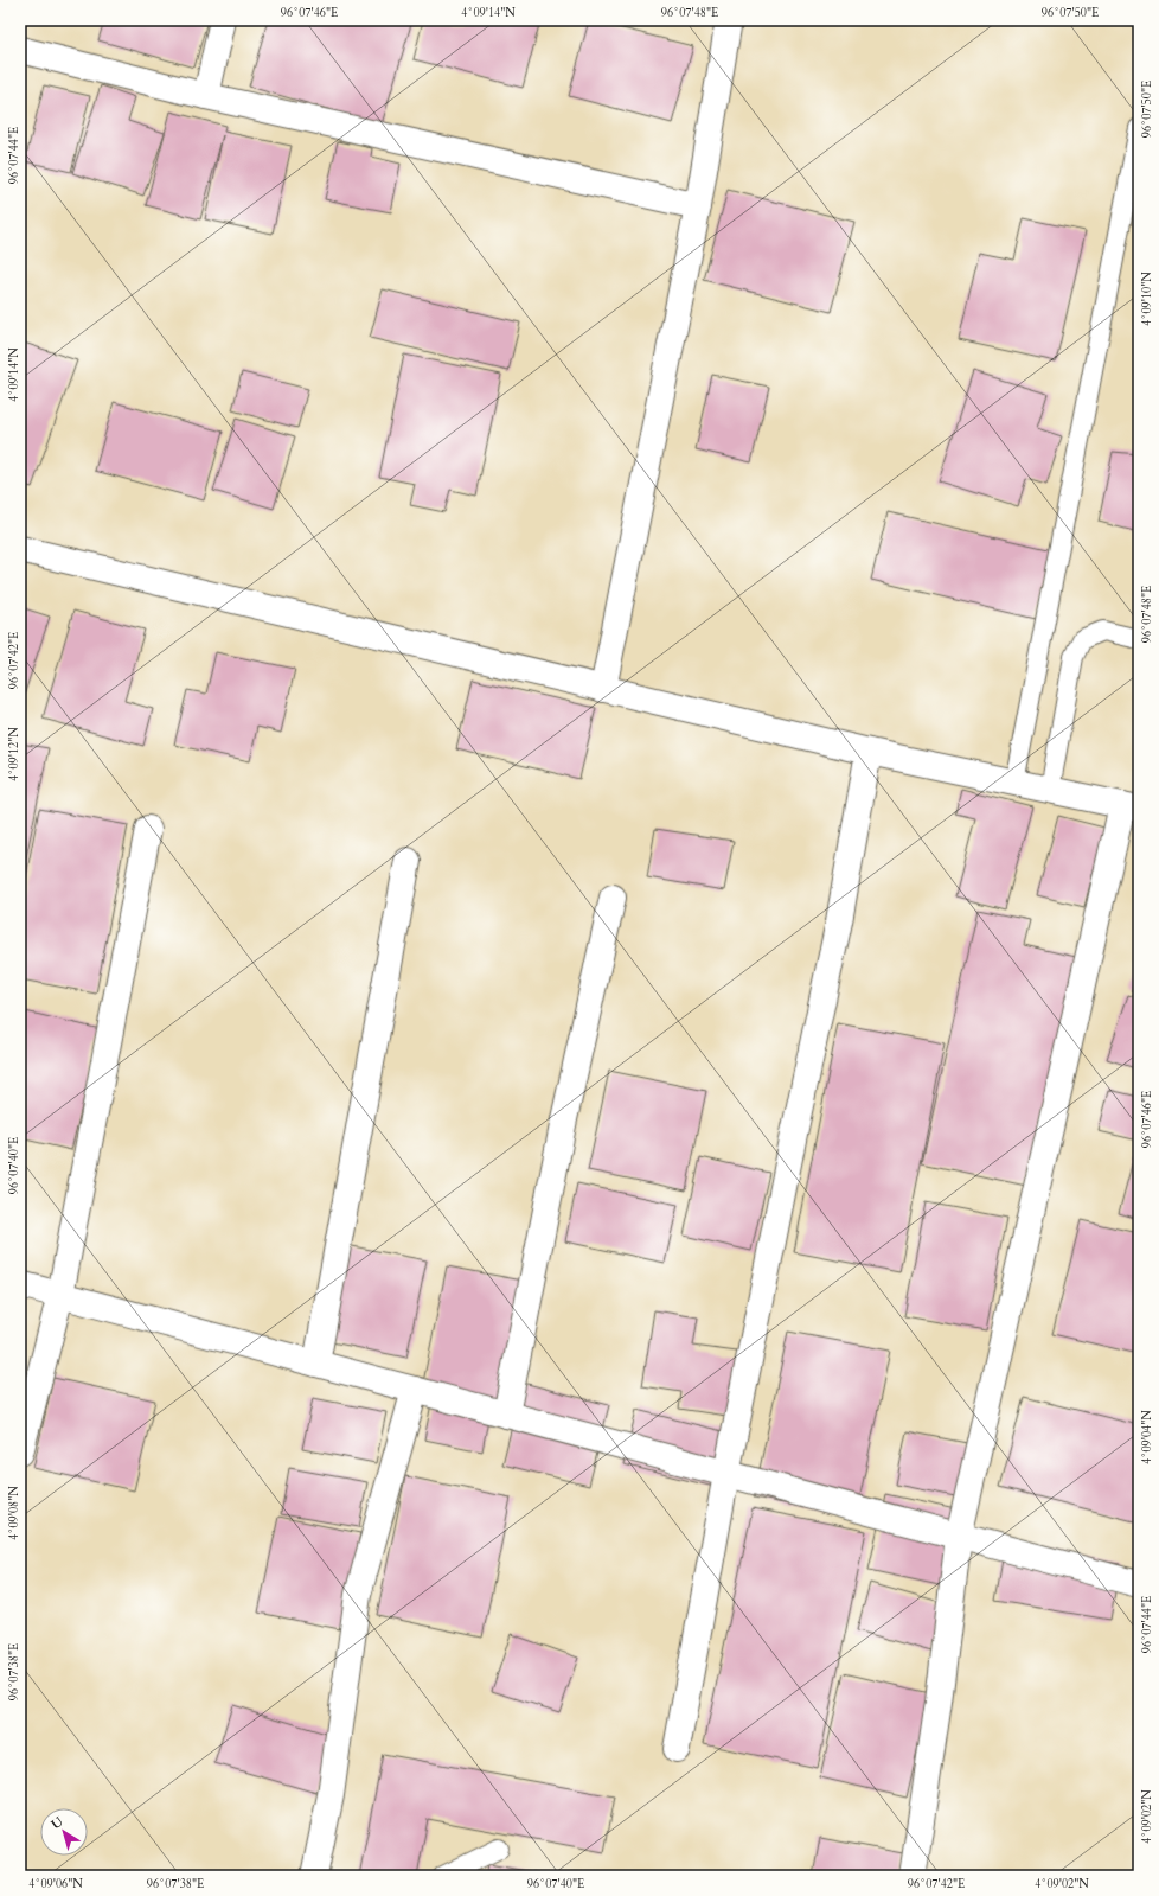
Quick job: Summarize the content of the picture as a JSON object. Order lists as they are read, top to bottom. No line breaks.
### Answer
{"north":"top left","coordinates":["96°07'46\"E","4°09'14\"N","96°07'48\"E","96°07'50\"E","96°07'44\"E","4°09'10\"N","96°07'42\"E","4°09'12\"N","96°07'40\"E","4°09'04\"N","4°09'08\"N","96°07'38\"E","4°09'02\"N","4°09'06\"N"]}
